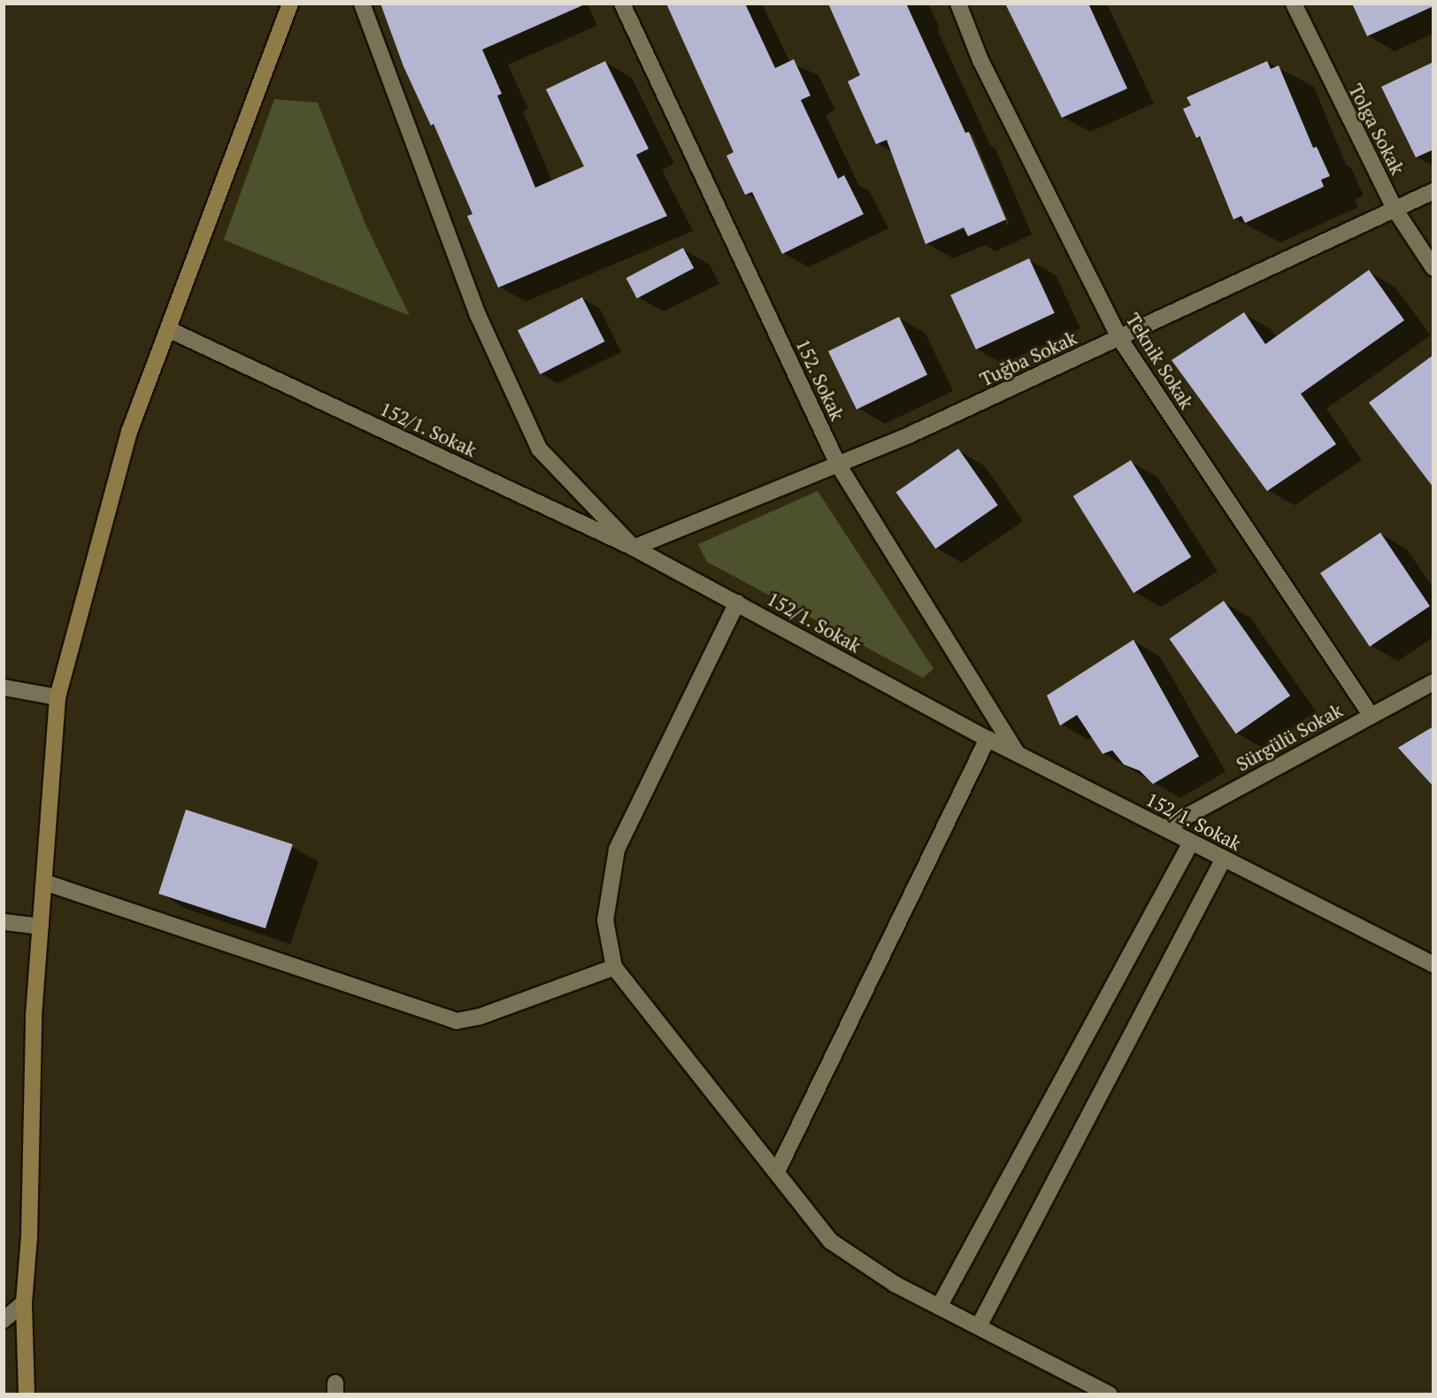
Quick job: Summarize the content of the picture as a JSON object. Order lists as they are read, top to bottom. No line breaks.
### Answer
{"streets":{"street":["Tolga Sokak","Tuğba Sokak","Teknik Sokak","152. Sokak","152/1. Sokak","Sürgülü Sokak"]},"crossings":[["Tolga Sokak","Tuğba Sokak"],["Tuğba Sokak","Teknik Sokak"],["Tuğba Sokak","152. Sokak"],["Tuğba Sokak","152/1. Sokak"],["Teknik Sokak","Sürgülü Sokak"],["152. Sokak","152/1. Sokak"],["152/1. Sokak","Sürgülü Sokak"]]}
